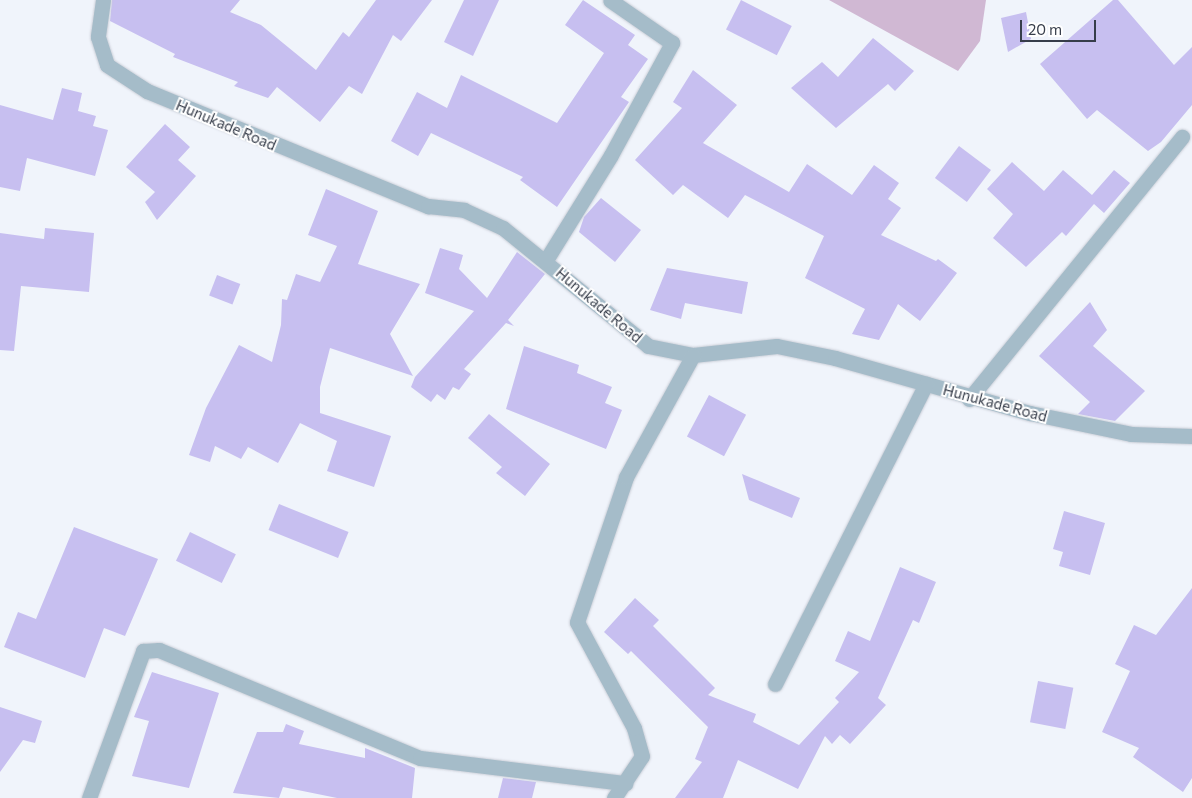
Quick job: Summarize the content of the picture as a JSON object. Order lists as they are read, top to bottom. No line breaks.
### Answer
{"streets":{"street":["Hunukade Road"]},"scale_bar":"20 m"}
